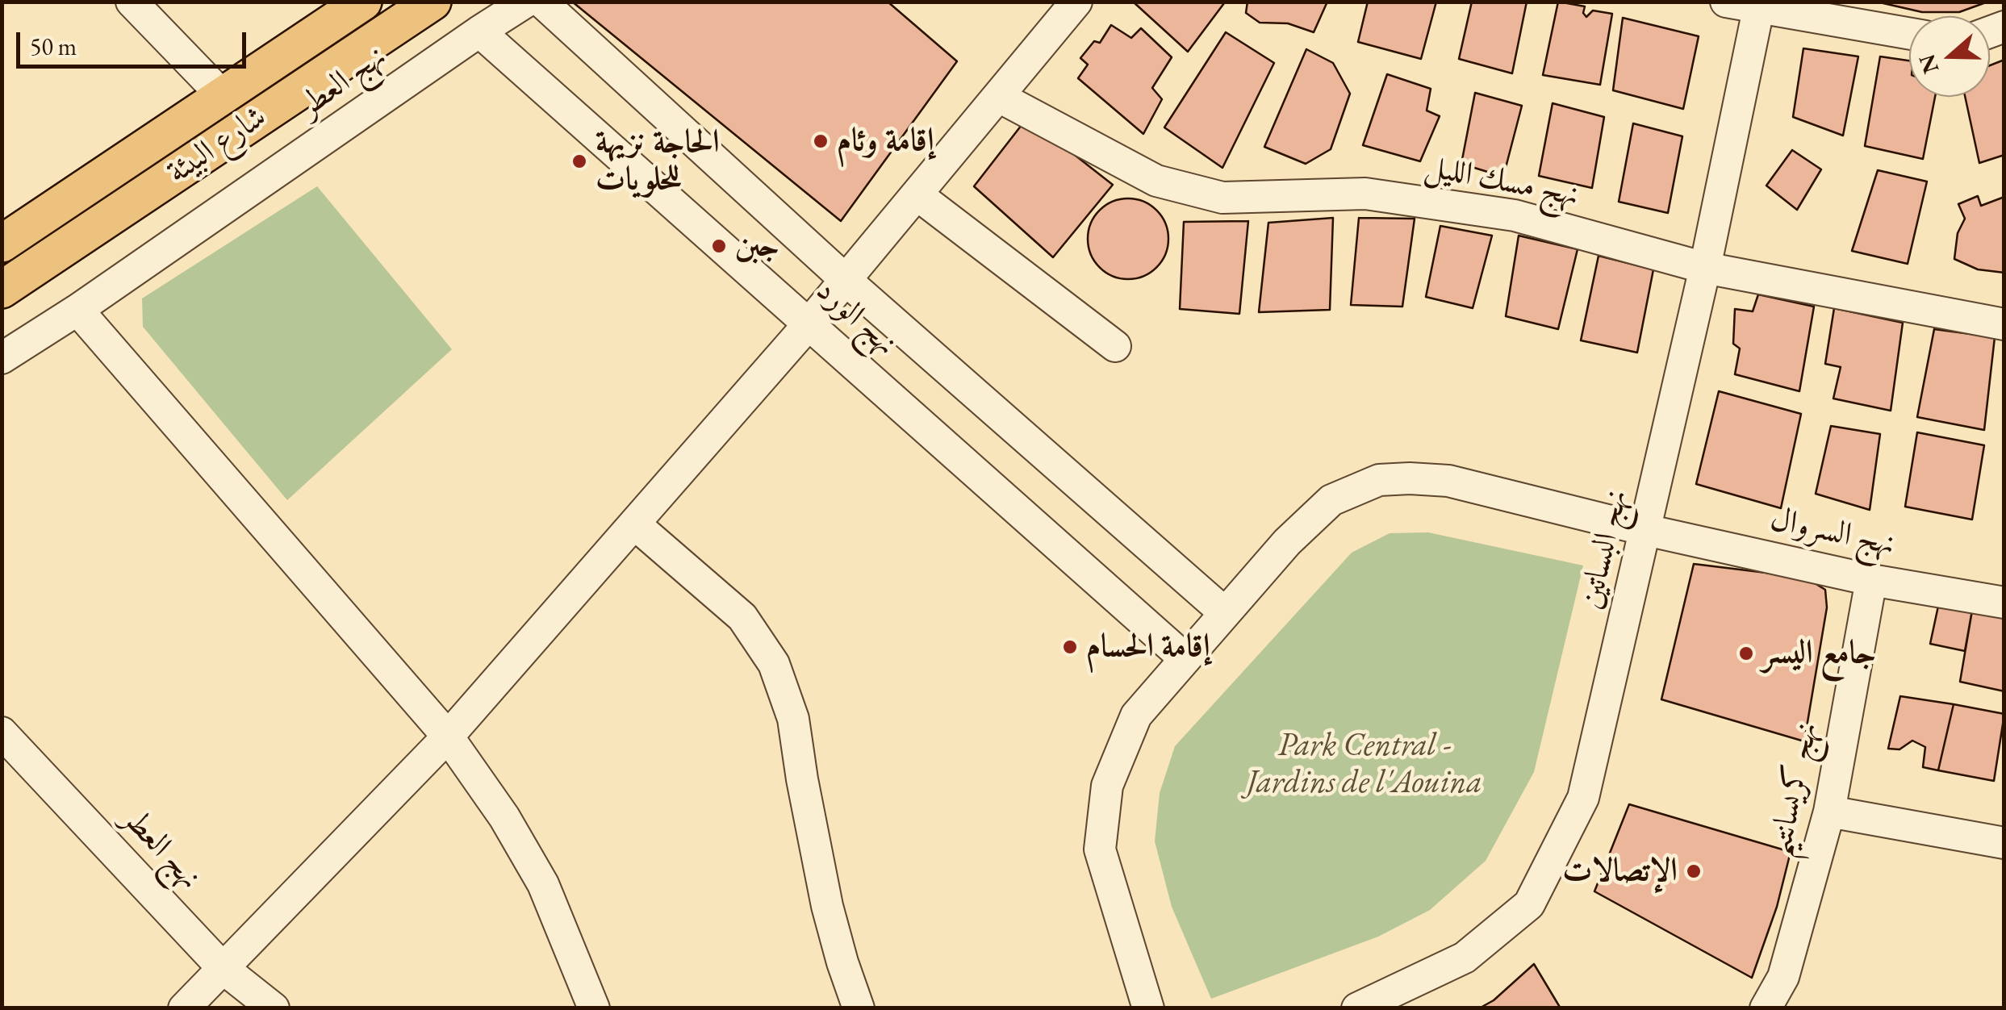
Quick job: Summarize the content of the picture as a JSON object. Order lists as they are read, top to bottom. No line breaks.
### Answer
{"streets":{"main road":["شارع البيئة"],"street":["نهج العطر","نهج مسك الليل","نهج الورد","نهج السروال","نهج البساتين","نهج كريسانتيم"]},"crossings":[["نهج العطر","نهج الورد"],["نهج مسك الليل","نهج البساتين"],["نهج الورد","نهج السروال"],["نهج السروال","نهج البساتين"],["نهج السروال","نهج كريسانتيم"]],"parks":["Park Central - Jardins de l'Aouina"],"places":["إقامة وئام","الحاجة نزيهة للحلويات","جبن","إقامة الحسام","جامع اليسر","الإتصالات"],"scale_bar":"50 m","north":"left"}
